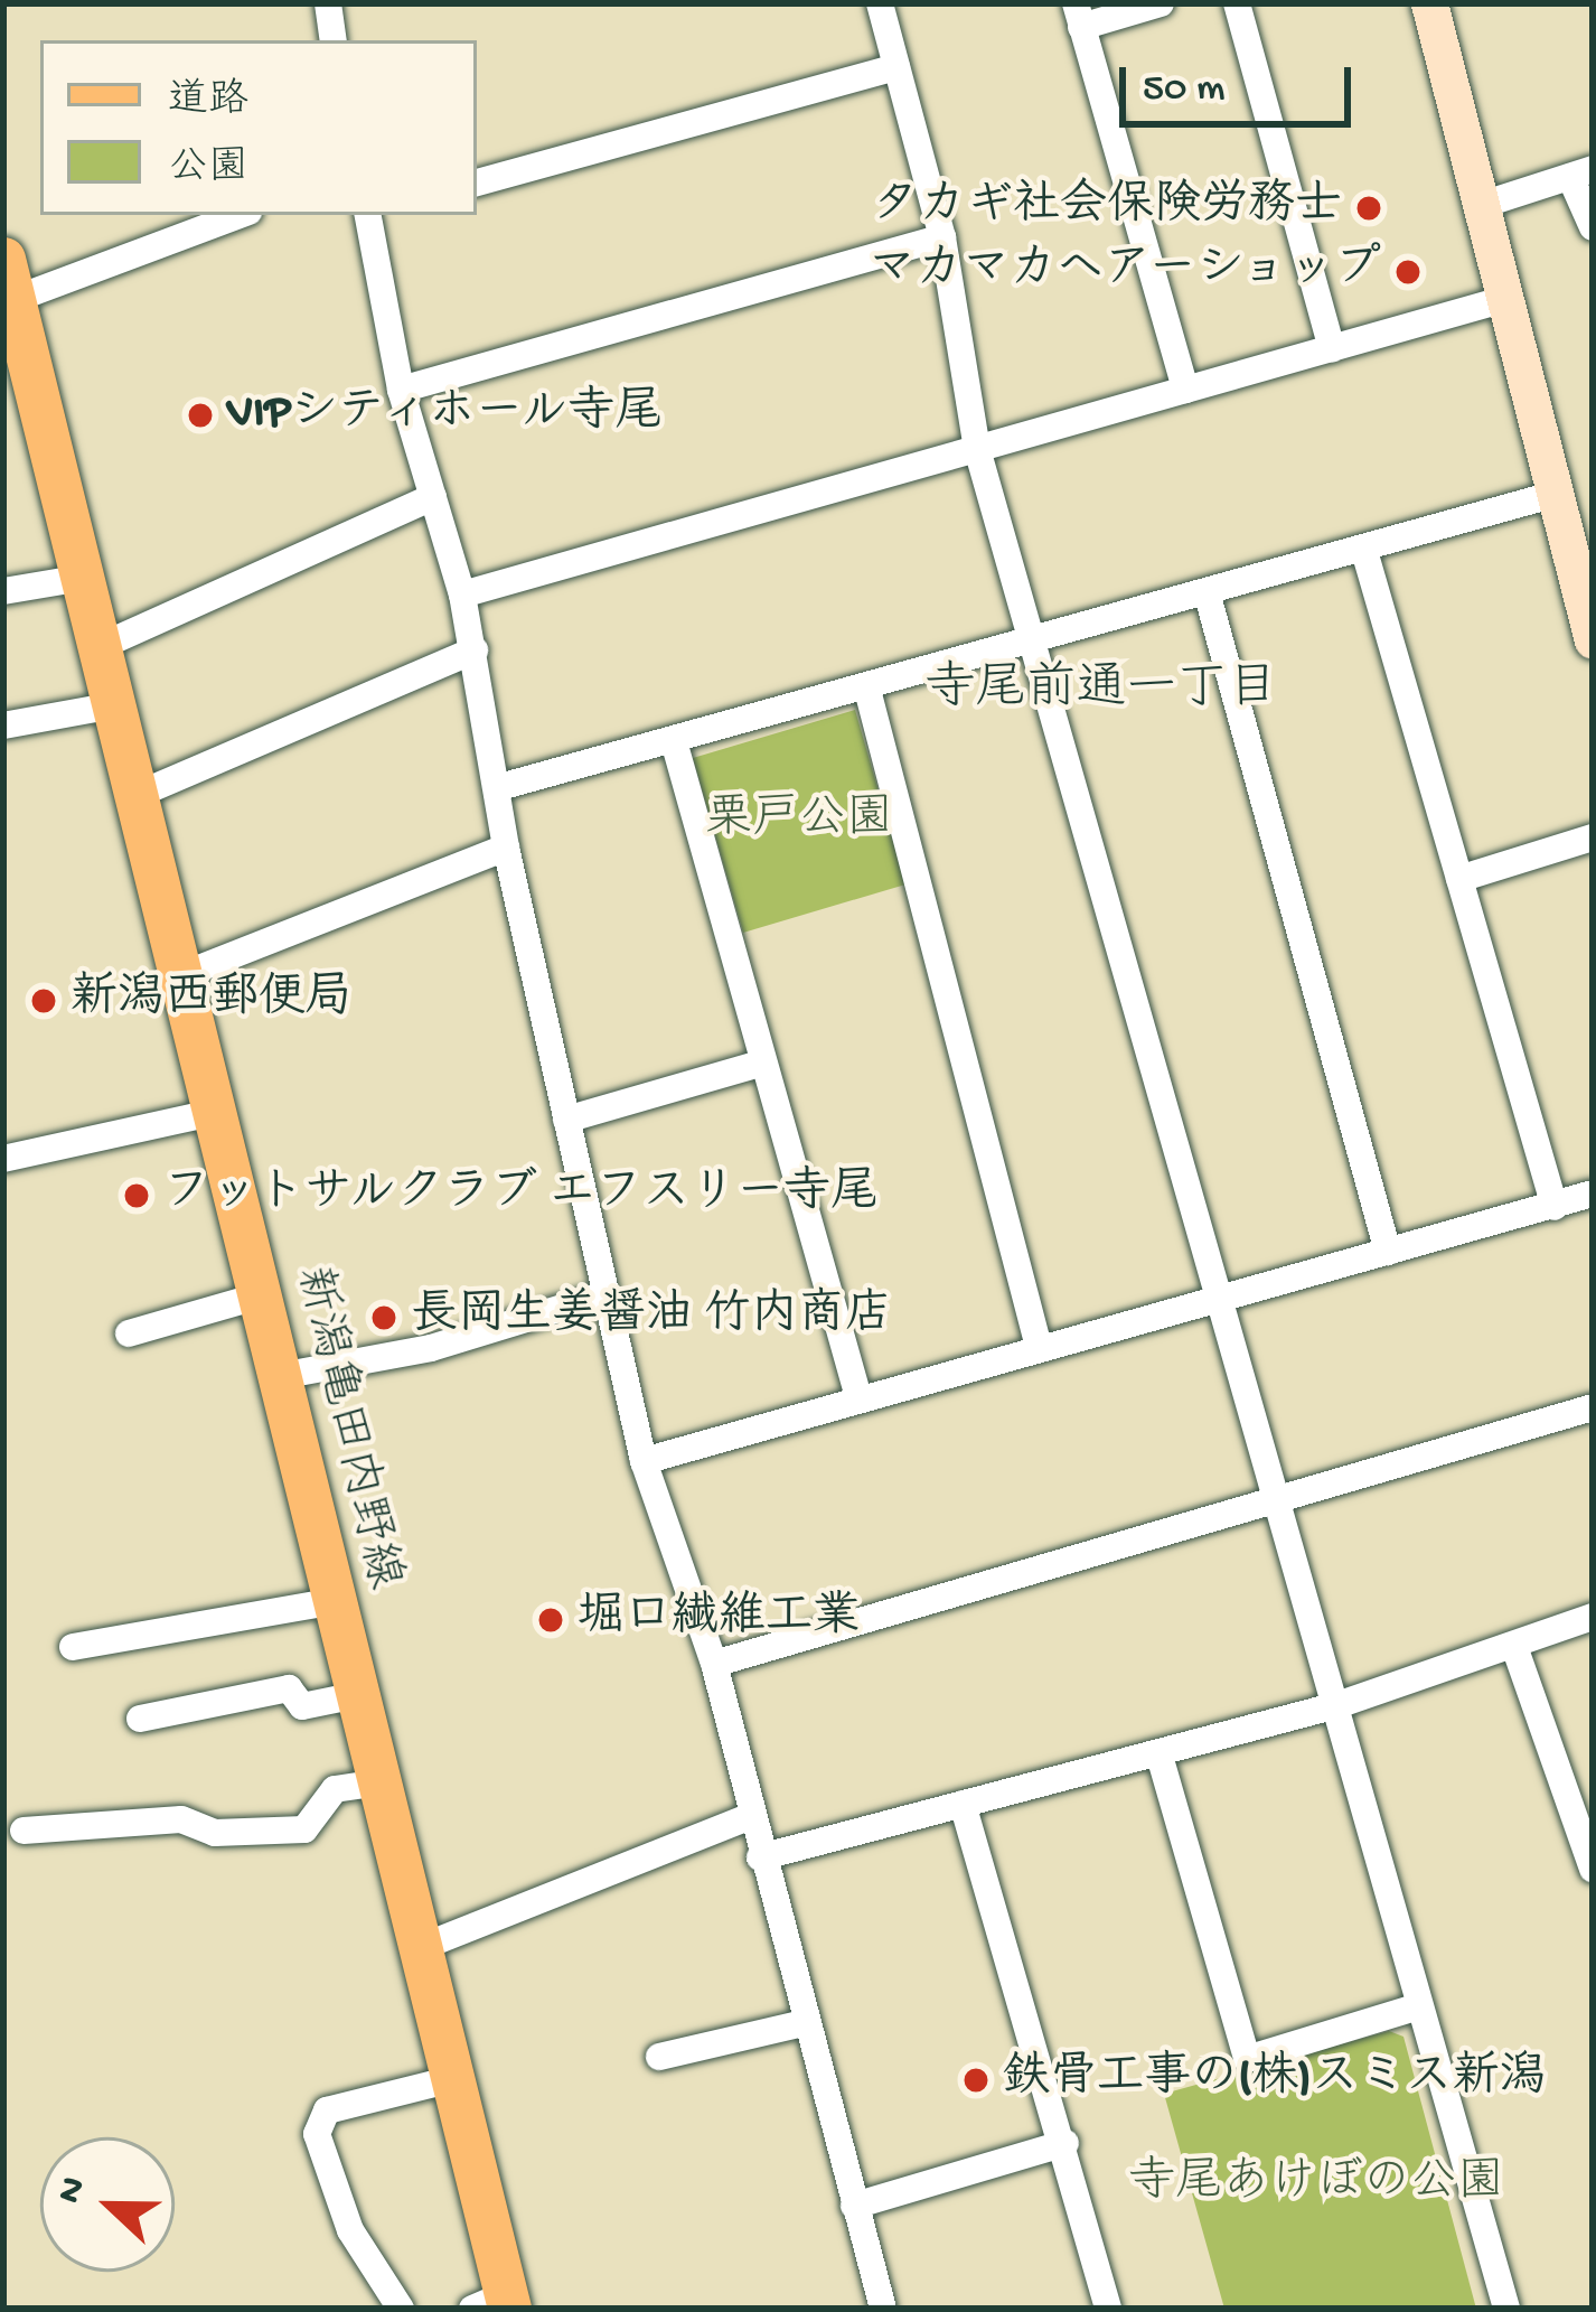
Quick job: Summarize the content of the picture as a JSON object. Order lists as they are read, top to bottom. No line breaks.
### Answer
{"streets":{"main road":["新潟亀田内野線"]},"districts":["寺尾前通一丁目"],"parks":["栗戸公園","寺尾あけぼの公園"],"places":["タカギ社会保険労務士","マカマカヘアーショップ","VIPシティホール寺尾","新潟西郵便局","フットサルクラブ エフスリー寺尾","長岡生姜醤油 竹内商店","堀口繊維工業","鉄骨工事の(株)スミス新潟"],"legend":["道路","公園"],"scale_bar":"50 m","north":"left"}
